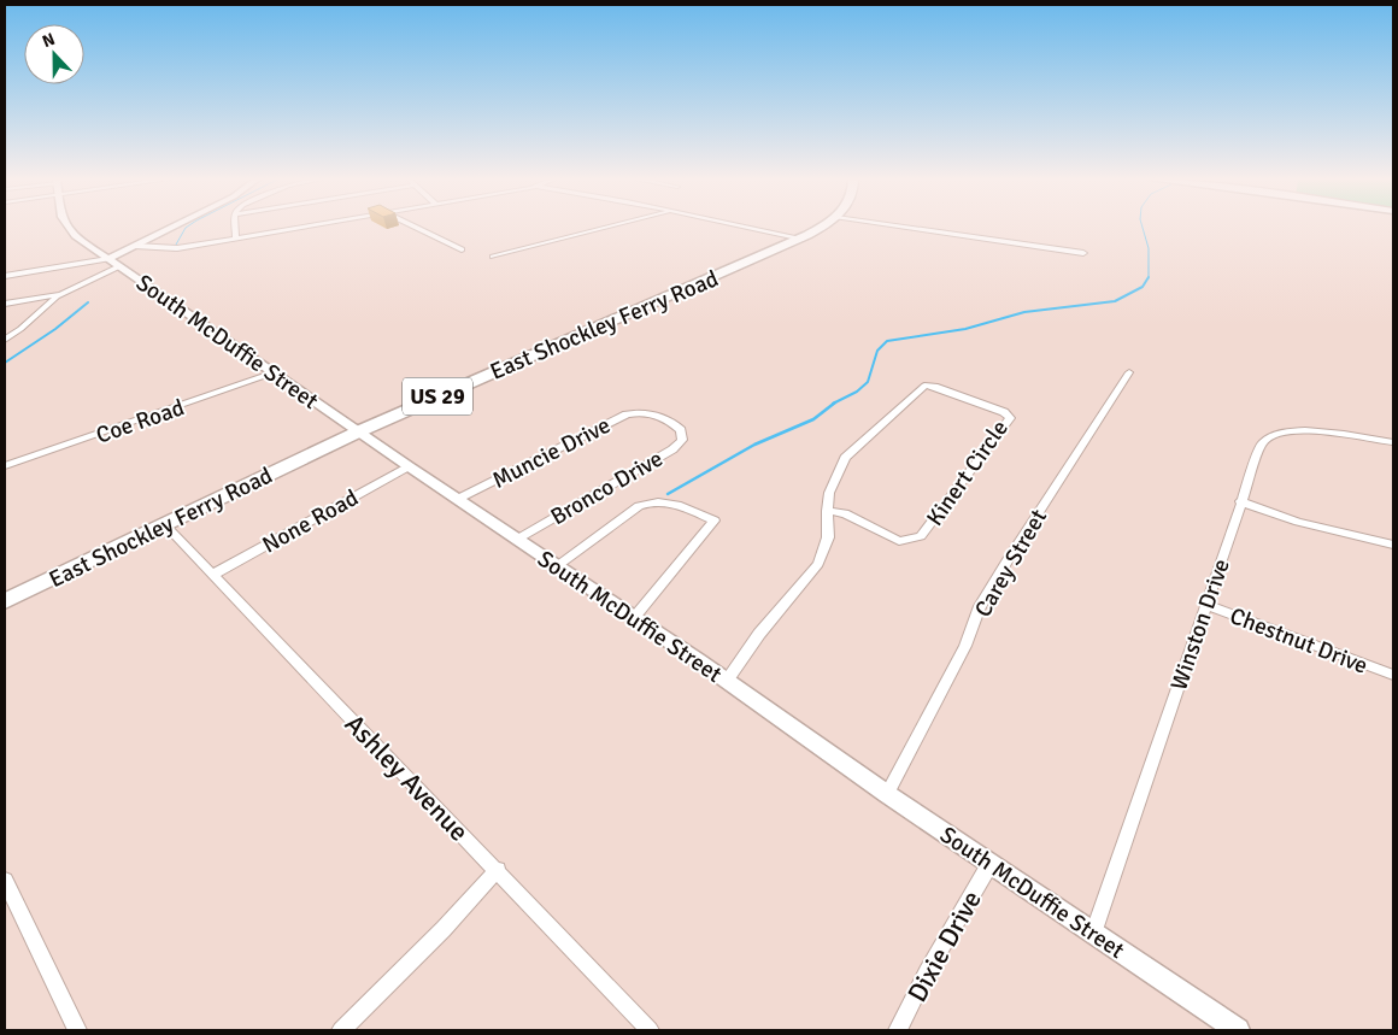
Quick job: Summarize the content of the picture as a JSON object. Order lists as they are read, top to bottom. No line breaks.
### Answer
{"streets":{"highway":["East Shockley Ferry Road","US 29"],"street":["South McDuffie Street","Coe Road","Muncie Drive","Kinert Circle","Bronco Drive","None Road","Carey Street","Winston Drive","Chestnut Drive","Ashley Avenue","Dixie Drive"]},"crossings":[["East Shockley Ferry Road","South McDuffie Street"],["East Shockley Ferry Road","Ashley Avenue"],["South McDuffie Street","Coe Road"],["South McDuffie Street","Muncie Drive"],["South McDuffie Street","Kinert Circle"],["South McDuffie Street","Bronco Drive"],["South McDuffie Street","None Road"],["South McDuffie Street","Carey Street"],["South McDuffie Street","Winston Drive"],["South McDuffie Street","Dixie Drive"],["Muncie Drive","Bronco Drive"],["None Road","Ashley Avenue"],["Winston Drive","Chestnut Drive"]],"north":"top"}
